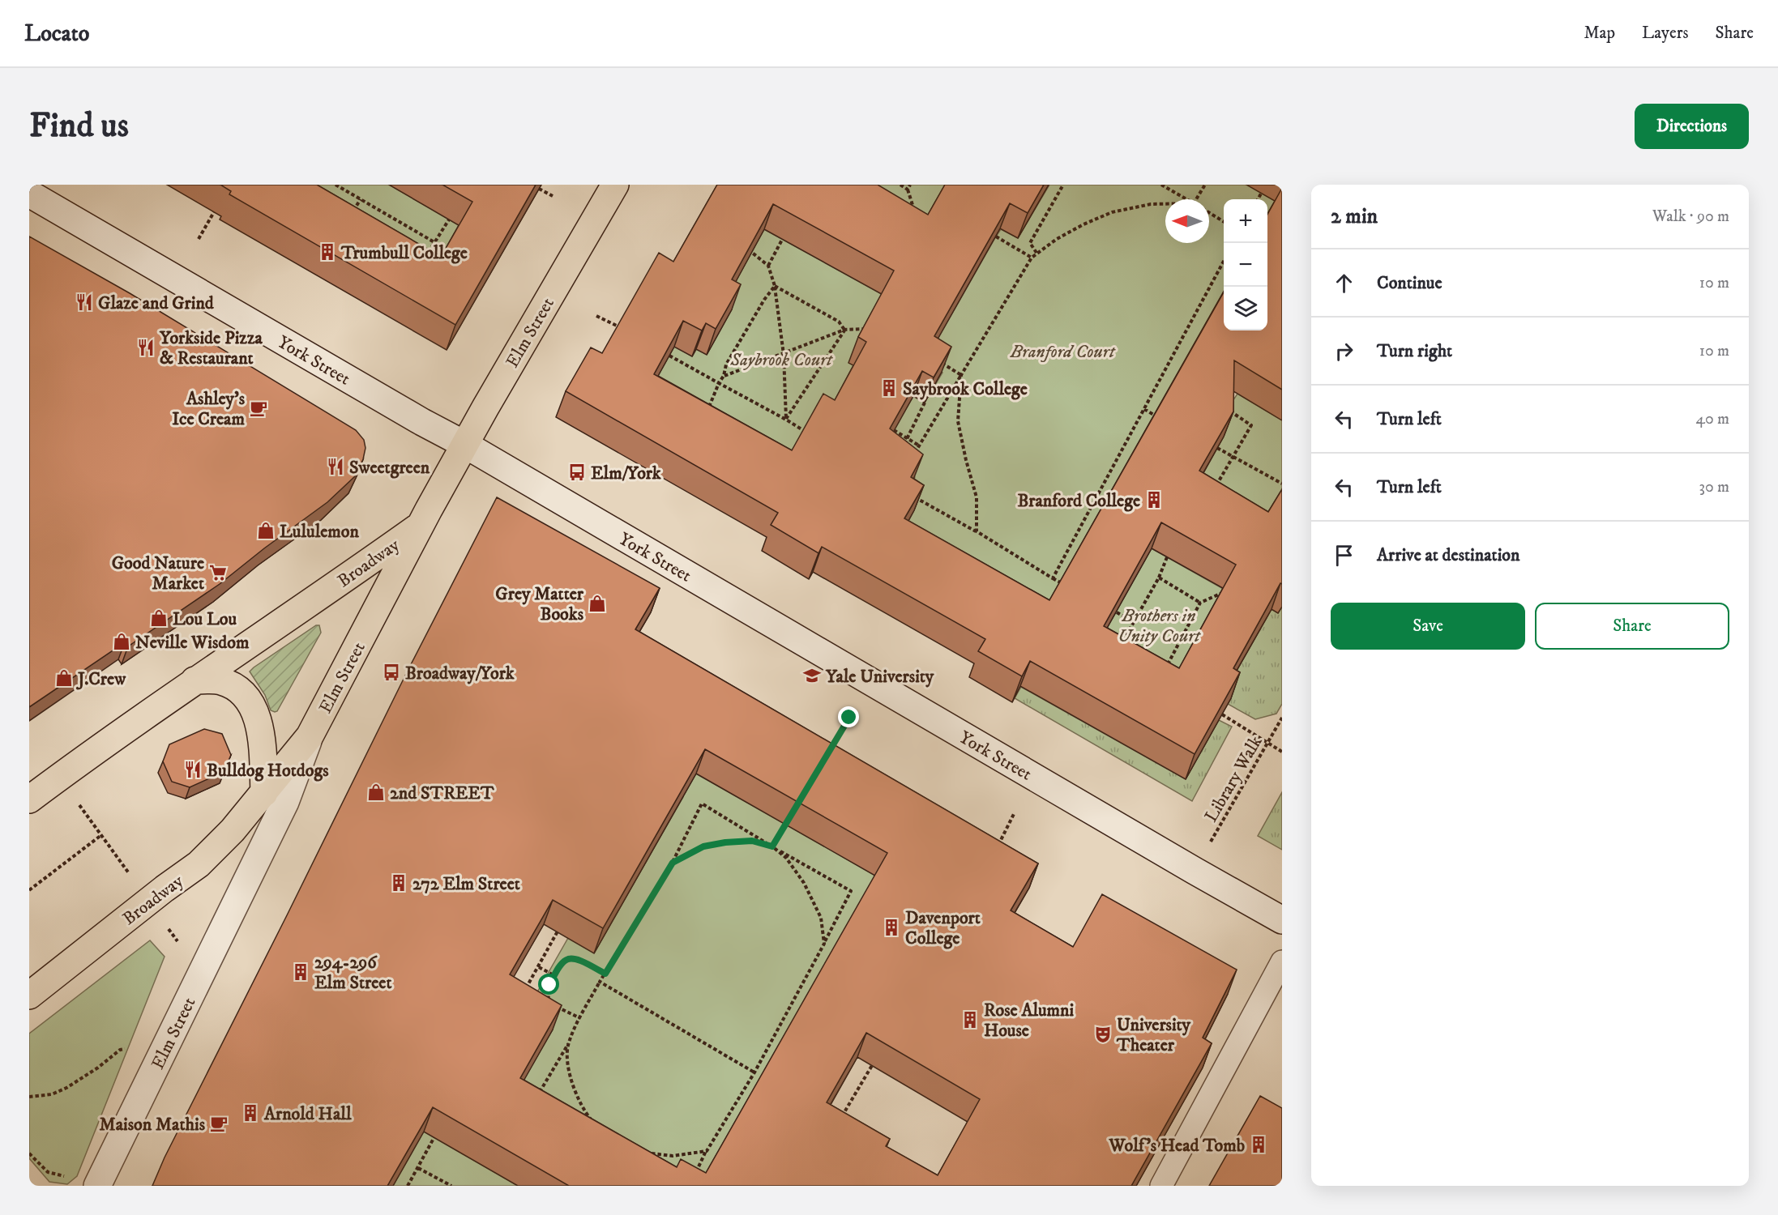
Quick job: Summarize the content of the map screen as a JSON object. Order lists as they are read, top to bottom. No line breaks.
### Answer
{"streets":{"main road":["Elm Street","York Street","Broadway"],"path":["Library Walk"]},"crossings":[["Elm Street","York Street"],["Elm Street","Broadway"]],"parks":["Branford Court","Saybrook Court","Brothers in Unity Court"],"places":{"building":["Trumbull College","Saybrook College","Branford College","272 Elm Street","Davenport College","294-296 Elm Street","Rose Alumni House","Arnold Hall","Wolf's Head Tomb"],"restaurant":["Glaze and Grind","Yorkside Pizza & Restaurant","Sweetgreen","Bulldog Hotdogs"],"cafe":["Ashley's Ice Cream","Maison Mathis"],"bus stop":["Elm/York","Broadway/York"],"shop":["Lululemon","Grey Matter Books","Lou Lou","Neville Wisdom","J.Crew","2nd STREET"],"supermarket":["Good Nature Market"],"school or university":["Yale University"],"theatre":["University Theater"]},"north":"left","page":{"header":"Locato","nav":["Map","Layers","Share"],"buttons":["Directions",["Save","Share"]],"title":"Find us","heading":["2 min","Walk · 90 m"],"map_buttons":["+","−"],"list":[["Continue","10 m"],["Turn right","10 m"],["Turn left","40 m"],["Turn left","30 m"],"Arrive at destination"]}}
